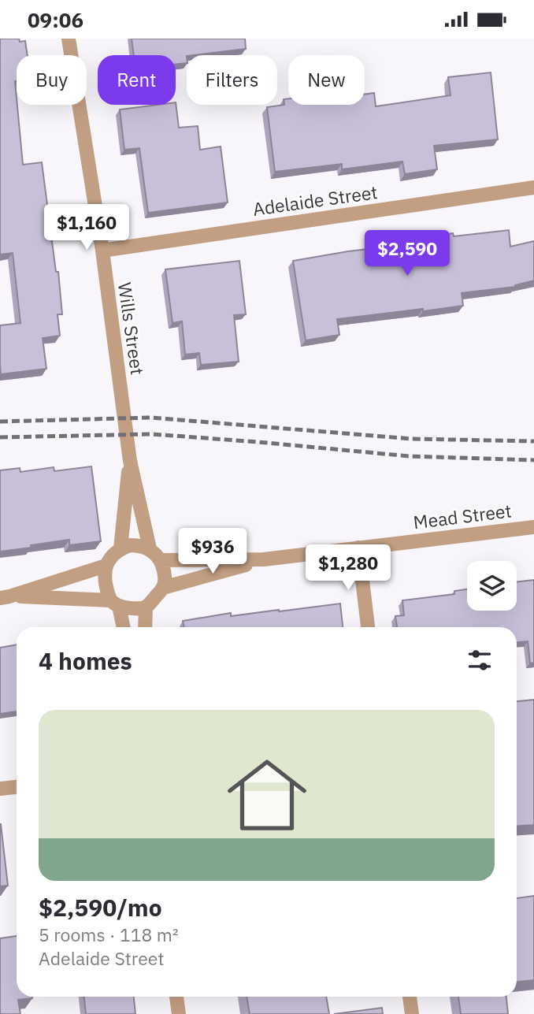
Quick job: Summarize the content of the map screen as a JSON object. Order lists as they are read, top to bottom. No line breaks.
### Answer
{"streets":{"street":["Adelaide Street","Wills Street","Mead Street"]},"crossings":[["Adelaide Street","Wills Street"],["Wills Street","Mead Street"]],"page":{"status":"09:06","chip":["Buy","Rent","Filters","New"],"price":["$1,160","$2,590","$936","$1,280"],"heading":"4 homes","list":[{"name":"$2,590/mo","note":"5 rooms · 118 m² · Adelaide Street"}]}}
